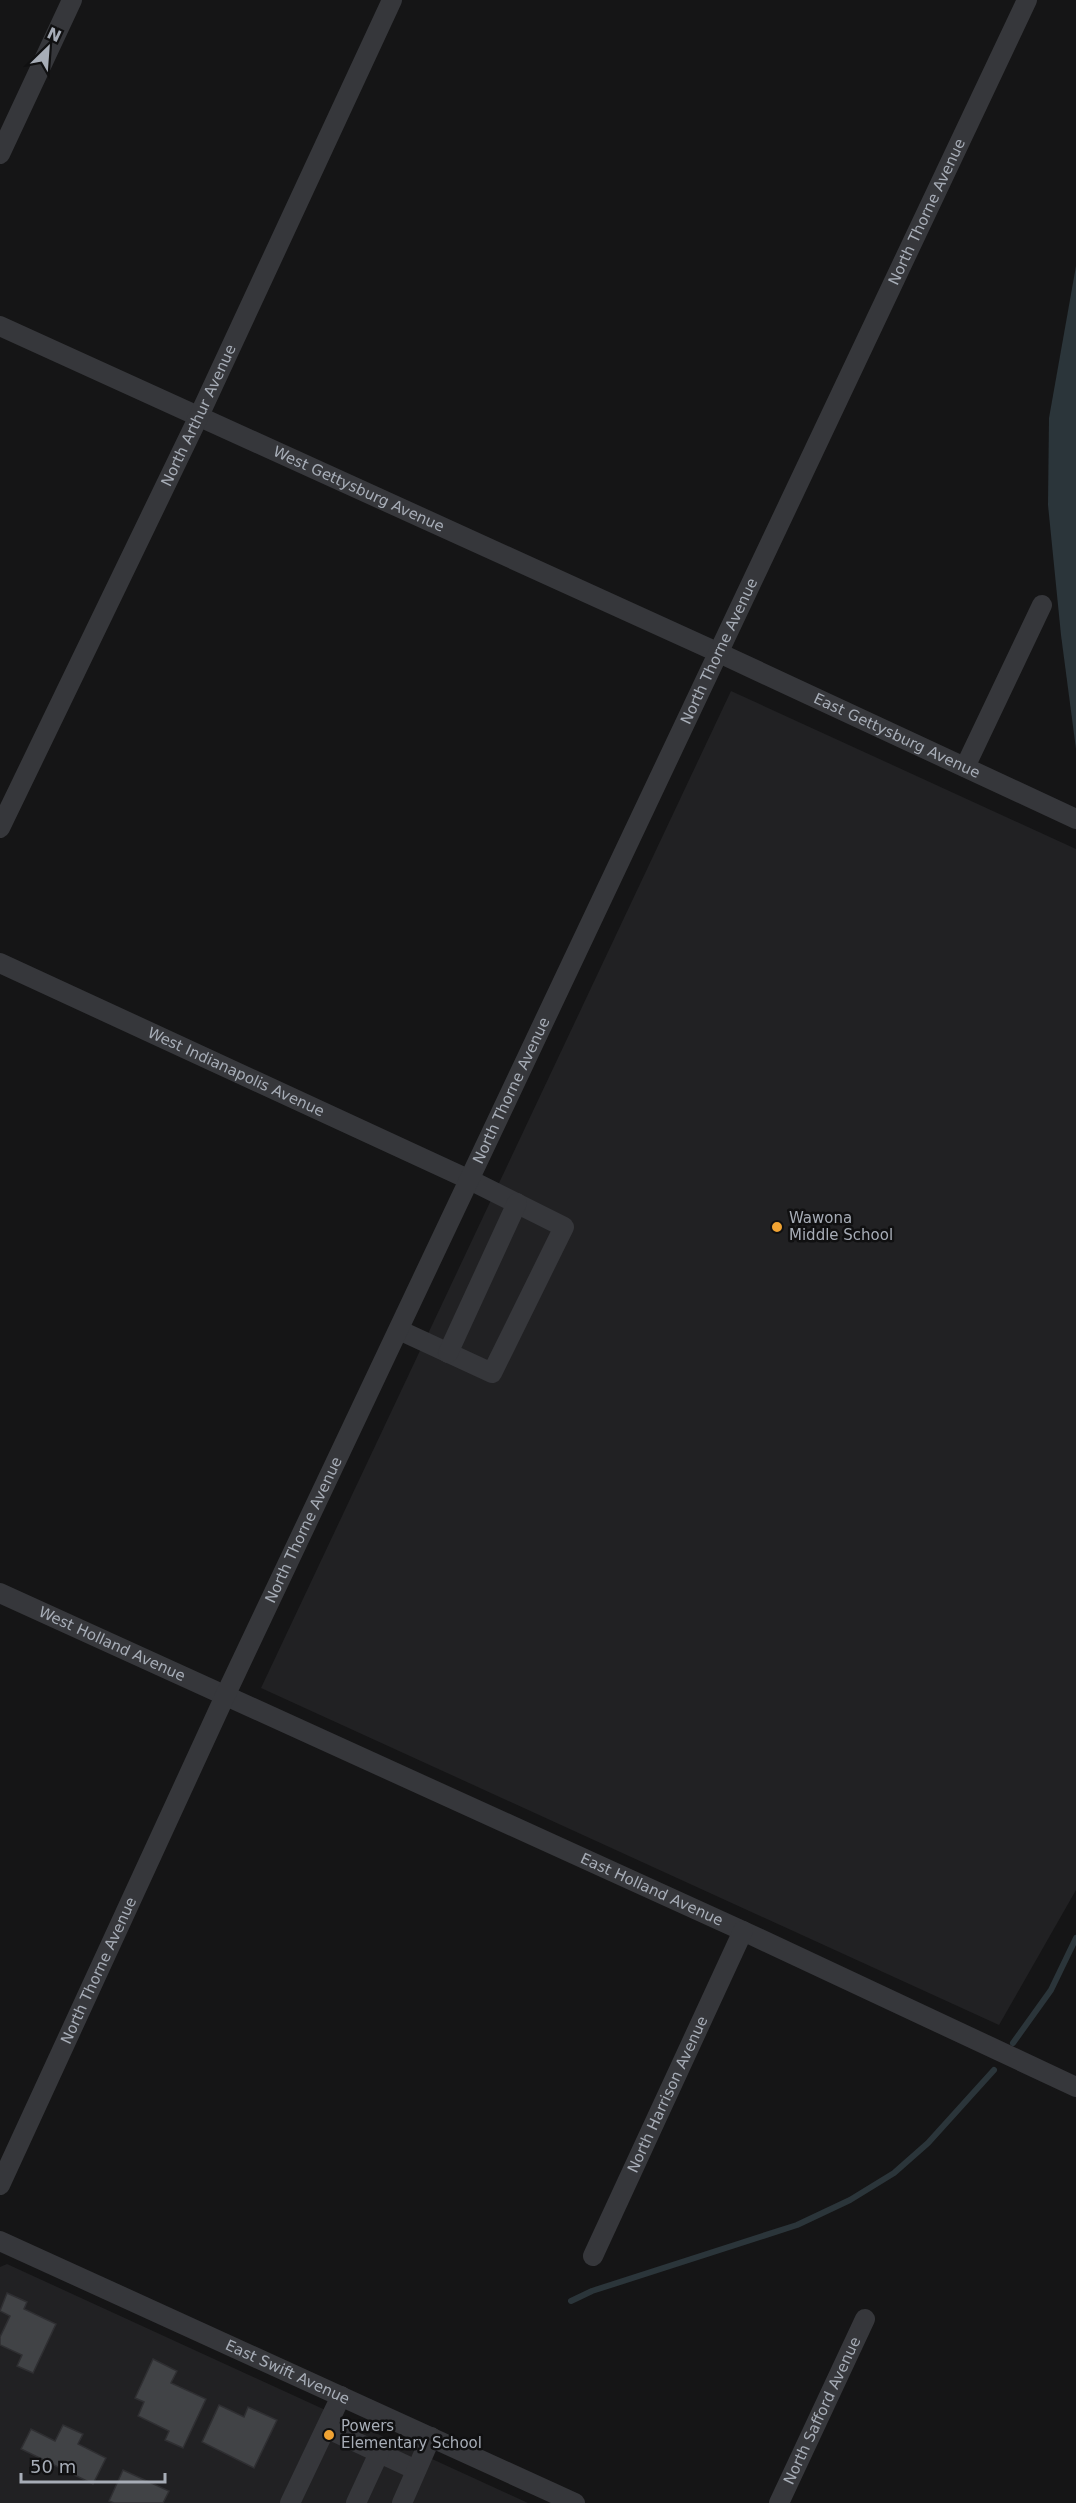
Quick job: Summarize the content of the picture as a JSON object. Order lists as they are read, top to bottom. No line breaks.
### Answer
{"streets":{"street":["North Thorne Avenue","North Arthur Avenue","West Gettysburg Avenue","East Gettysburg Avenue","West Indianapolis Avenue","West Holland Avenue","East Holland Avenue","North Harrison Avenue","East Swift Avenue","North Safford Avenue"]},"crossings":[["North Thorne Avenue","West Gettysburg Avenue"],["North Thorne Avenue","East Gettysburg Avenue"],["North Thorne Avenue","West Indianapolis Avenue"],["North Thorne Avenue","West Holland Avenue"],["North Thorne Avenue","East Holland Avenue"],["North Arthur Avenue","West Gettysburg Avenue"],["West Gettysburg Avenue","East Gettysburg Avenue"],["West Holland Avenue","East Holland Avenue"],["East Holland Avenue","North Harrison Avenue"]],"places":["Wawona Middle School","Powers Elementary School"],"scale_bar":"50 m","north":"top right"}
